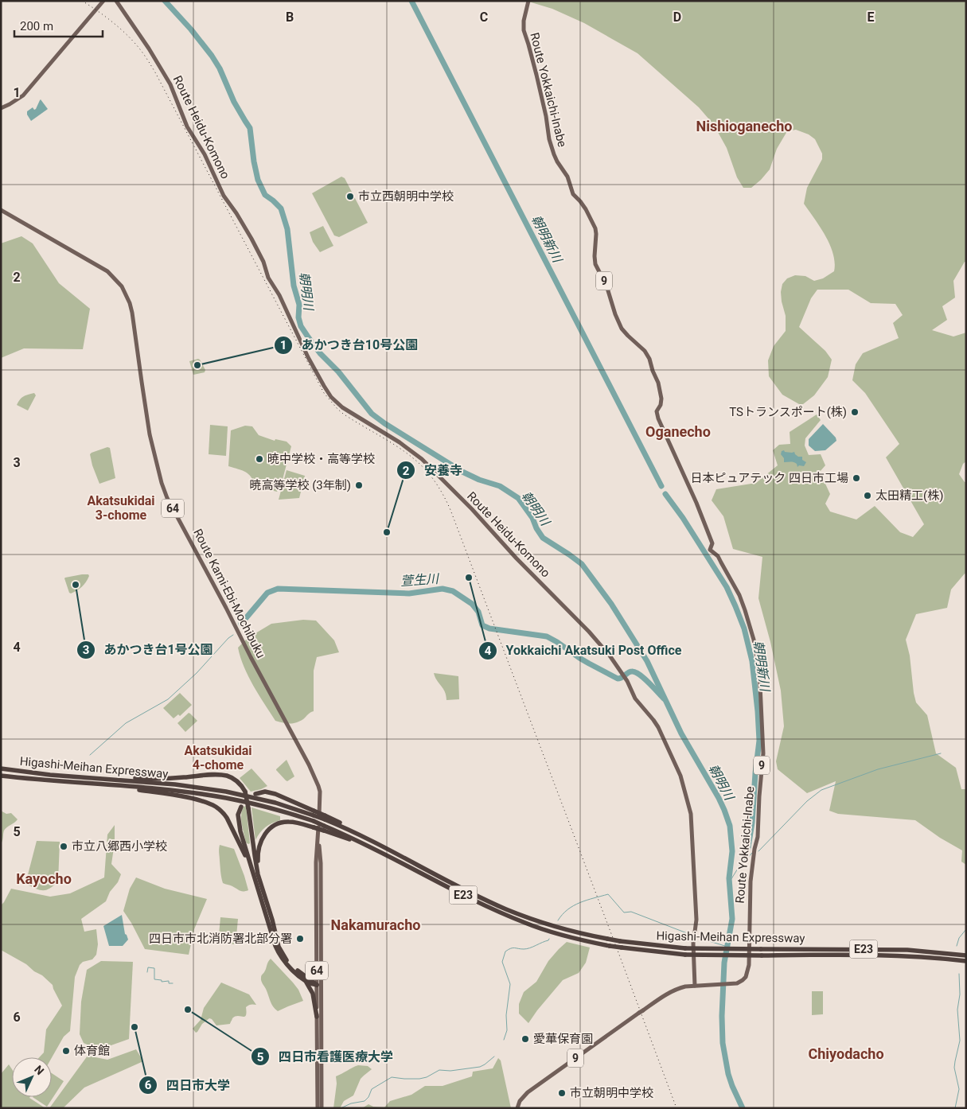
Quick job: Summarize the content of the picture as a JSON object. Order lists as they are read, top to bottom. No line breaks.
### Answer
{"streets":{"highway":["Higashi-Meihan Expressway","E23"],"main road":["Route Yokkaichi-Inabe","Route Heidu-Komono","9","64","Route Kami-Ebi-Mochibuku"]},"crossings":[["Route Yokkaichi-Inabe","Route Heidu-Komono"]],"districts":["Nishioganecho","Oganecho","Akatsukidai 3-chome","Akatsukidai 4-chome","Kayocho","Nakamuracho","Chiyodacho"],"water":["朝明新川","朝明川","萱生川"],"places":["市立西朝明中学校","あかつき台10号公園","TSトランスポート(株)","暁中学校・高等学校","日本ピュアテック 四日市工場","暁高等学校 (3年制)","太田精工(株)","安養寺","Yokkaichi Akatsuki Post Office","あかつき台1号公園","市立八郷西小学校","四日市市北消防署北部分署","四日市看護医療大学","四日市大学","愛華保育園","体育館","市立朝明中学校"],"scale_bar":"200 m","north":"top right","grid":{"columns":["B","C","D","E"],"rows":["1","2","3","4","5","6"]}}
